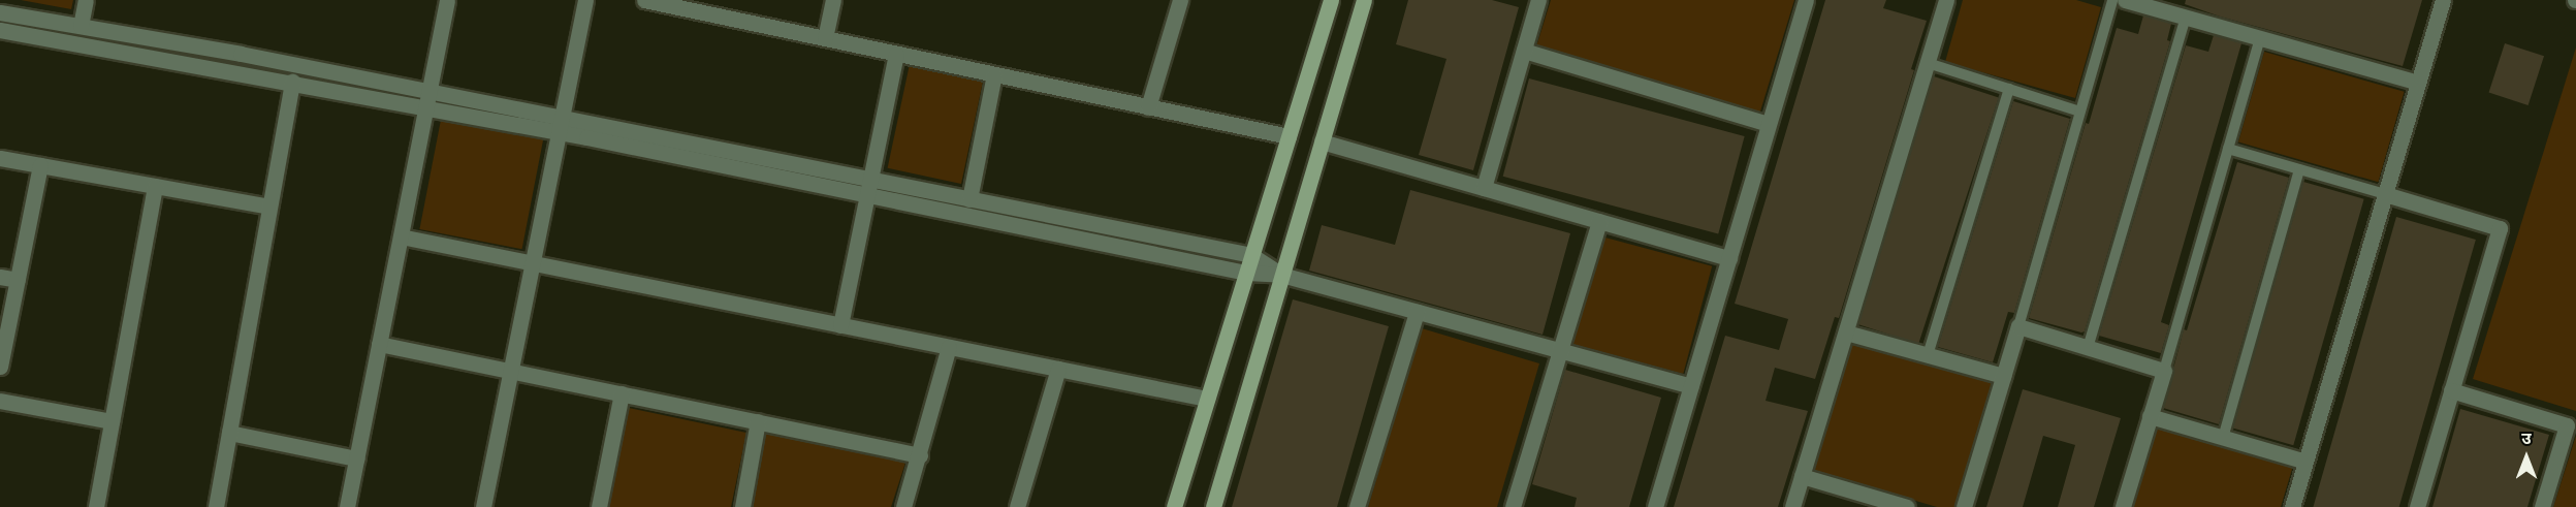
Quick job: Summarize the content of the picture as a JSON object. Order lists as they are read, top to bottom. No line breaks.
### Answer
{"north":"top"}
